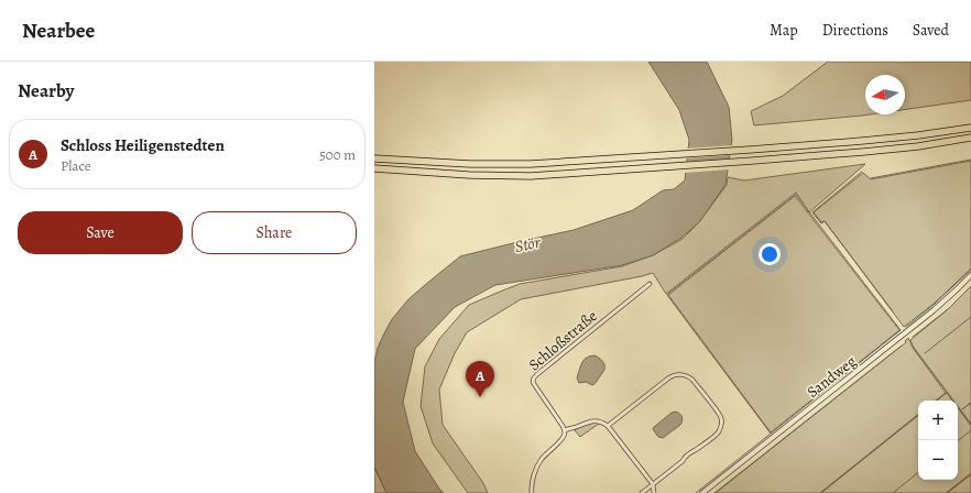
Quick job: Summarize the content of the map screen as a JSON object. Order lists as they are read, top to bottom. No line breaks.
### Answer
{"streets":{"street":["Schloßstraße","Sandweg"]},"water":["Stör"],"north":"left","page":{"header":"Nearbee","nav":["Map","Directions","Saved"],"heading":"Nearby","list":[{"mark":"A","name":"Schloss Heiligenstedten","note":"Place","value":"500 m"}],"buttons":["Save","Share"],"pins":"A","map_buttons":["+","−"]}}
